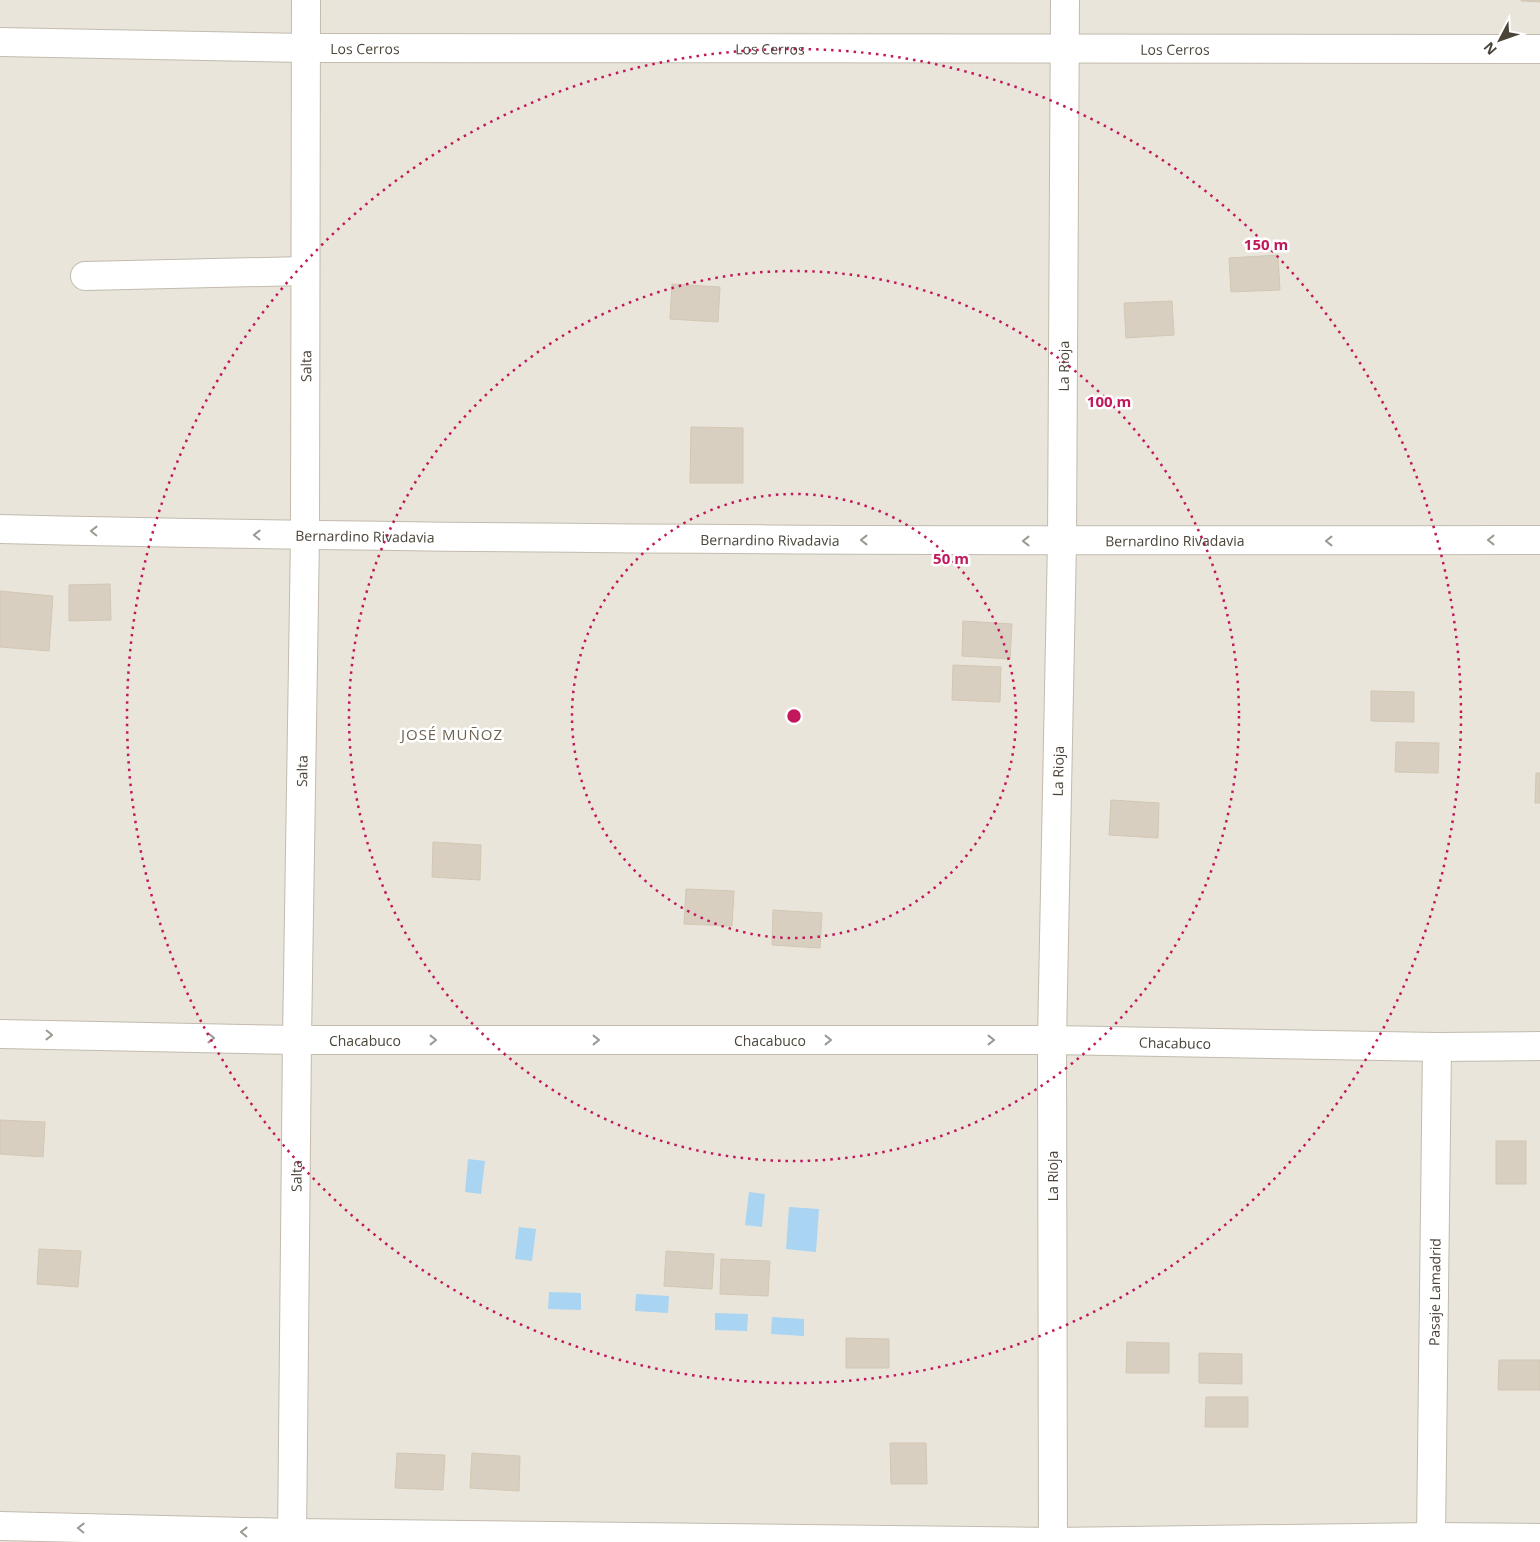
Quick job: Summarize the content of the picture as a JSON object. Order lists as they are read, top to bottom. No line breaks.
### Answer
{"streets":{"street":["Los Cerros","Salta","La Rioja","Bernardino Rivadavia","Chacabuco","Pasaje Lamadrid"]},"crossings":[["Los Cerros","Salta"],["Los Cerros","La Rioja"],["Salta","Bernardino Rivadavia"],["Salta","Chacabuco"],["La Rioja","Bernardino Rivadavia"],["La Rioja","Chacabuco"],["Chacabuco","Pasaje Lamadrid"]],"one_way":["Bernardino Rivadavia","Chacabuco"],"districts":["JOSÉ MUÑOZ"],"north":"bottom left","rings":["150 m","100 m","50 m"]}
